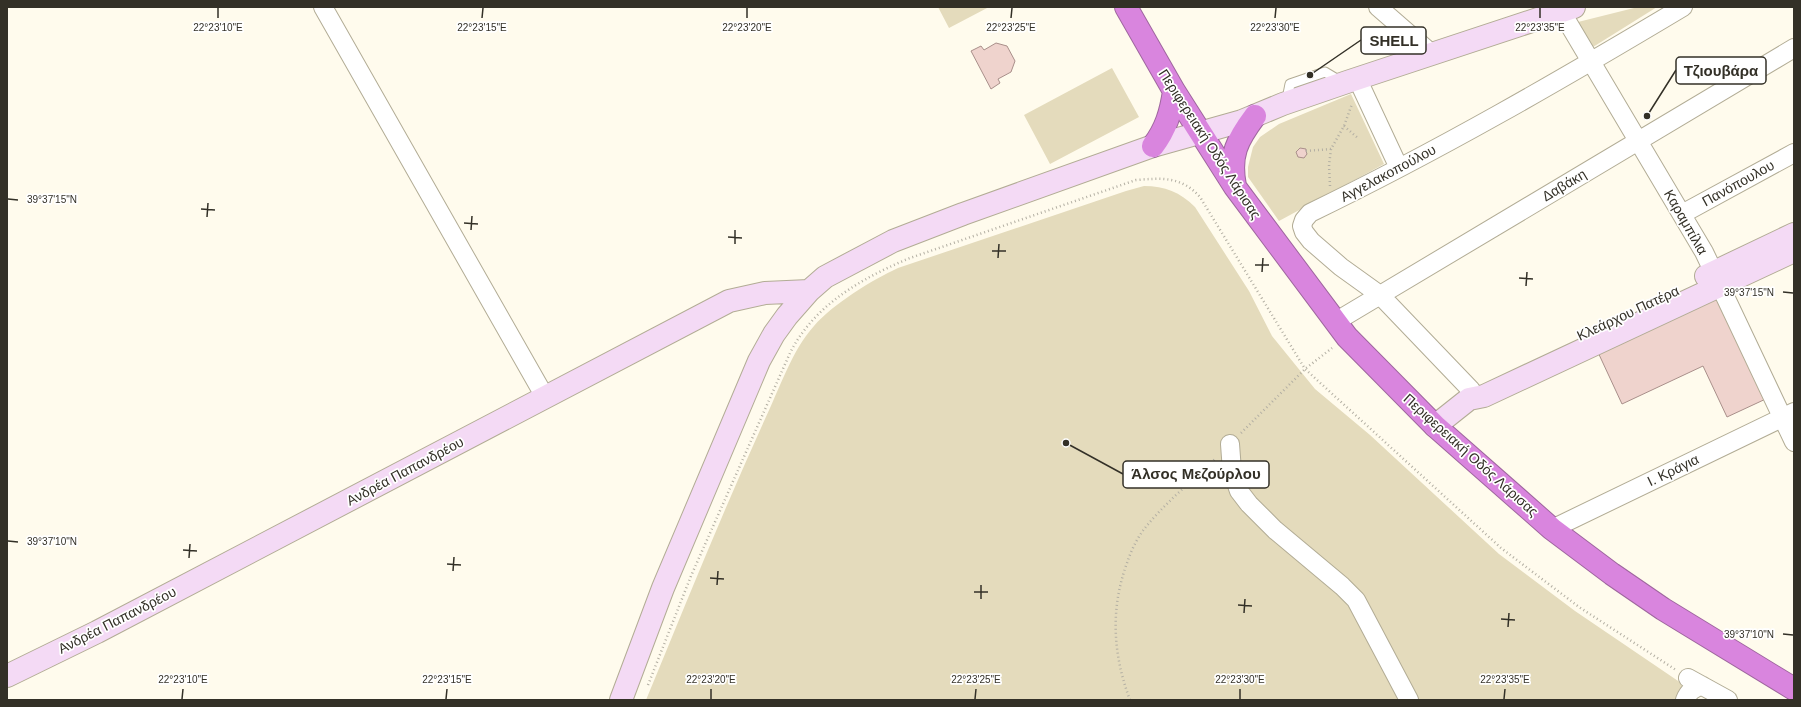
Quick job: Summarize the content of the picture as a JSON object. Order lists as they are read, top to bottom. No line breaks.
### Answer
{"streets":{"highway":["Περιφερειακή Οδός Λάρισας"],"street":["Αγγελακοπούλου","Πανόπουλου","Δαβάκη","Καραμπίλια","Κλεάρχου Πατέρα","Ι. Κράγια","Ανδρέα Παπανδρέου"]},"crossings":[["Περιφερειακή Οδός Λάρισας","Δαβάκη"],["Περιφερειακή Οδός Λάρισας","Κλεάρχου Πατέρα"],["Περιφερειακή Οδός Λάρισας","Ι. Κράγια"],["Αγγελακοπούλου","Δαβάκη"],["Αγγελακοπούλου","Καραμπίλια"],["Αγγελακοπούλου","Κλεάρχου Πατέρα"],["Πανόπουλου","Καραμπίλια"],["Δαβάκη","Καραμπίλια"],["Καραμπίλια","Κλεάρχου Πατέρα"],["Καραμπίλια","Ι. Κράγια"]],"places":["SHELL","Τζιουβάρα","Άλσος Μεζούρλου"],"coordinates":["22°23'10\"E","22°23'15\"E","22°23'20\"E","22°23'25\"E","22°23'30\"E","22°23'35\"E","39°37'15\"N","39°37'10\"N"]}
